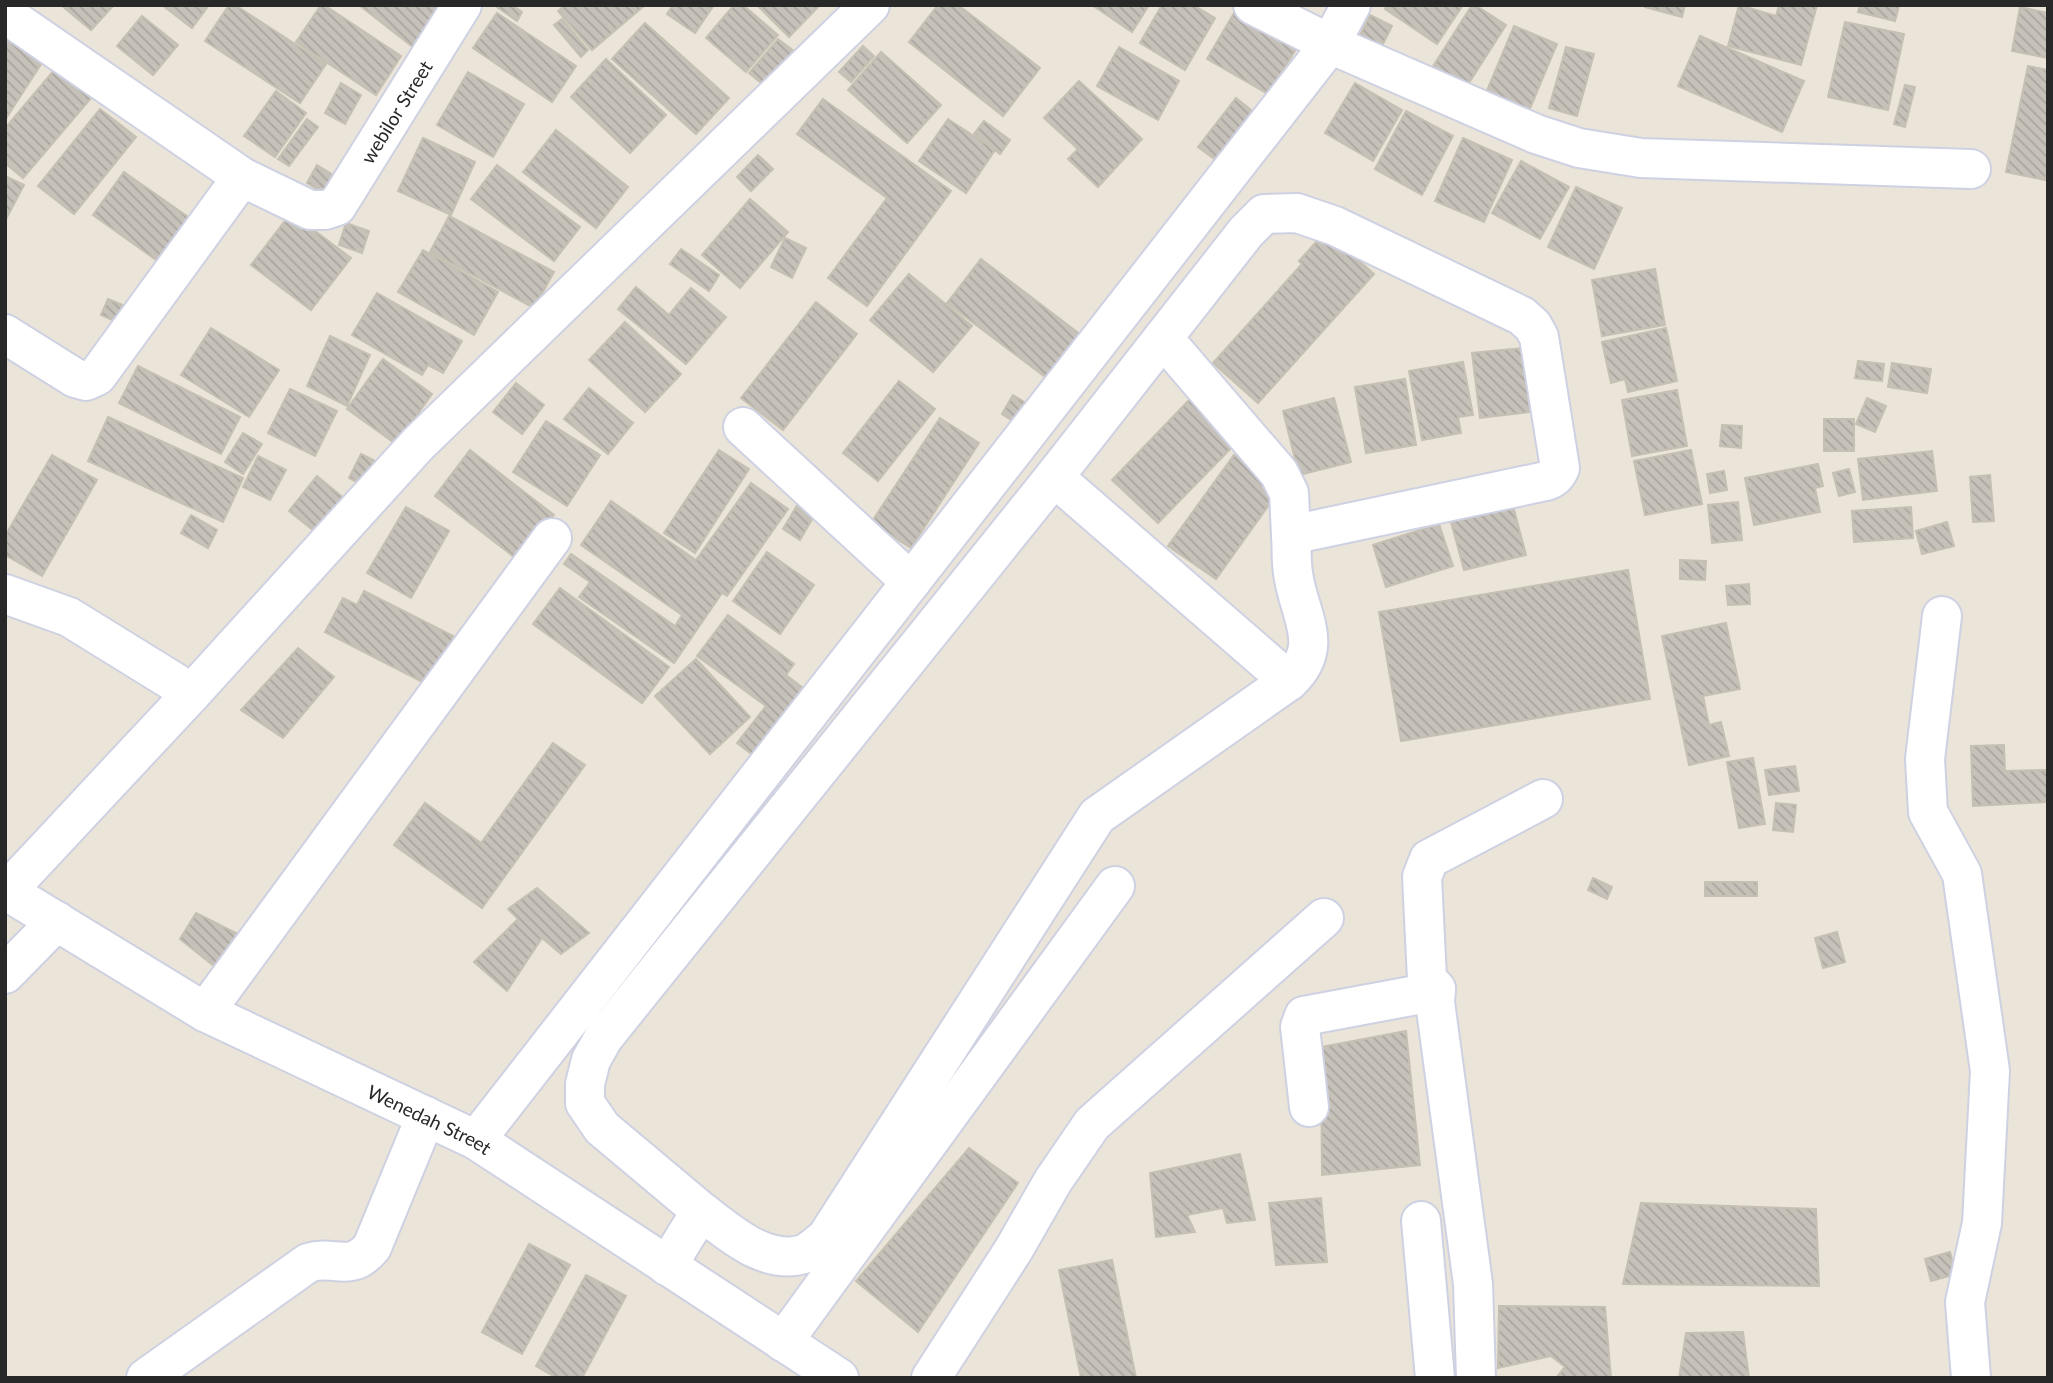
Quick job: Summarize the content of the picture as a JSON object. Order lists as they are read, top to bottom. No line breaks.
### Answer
{"streets":{"street":["webilor Street","Wenedah Street"]}}
